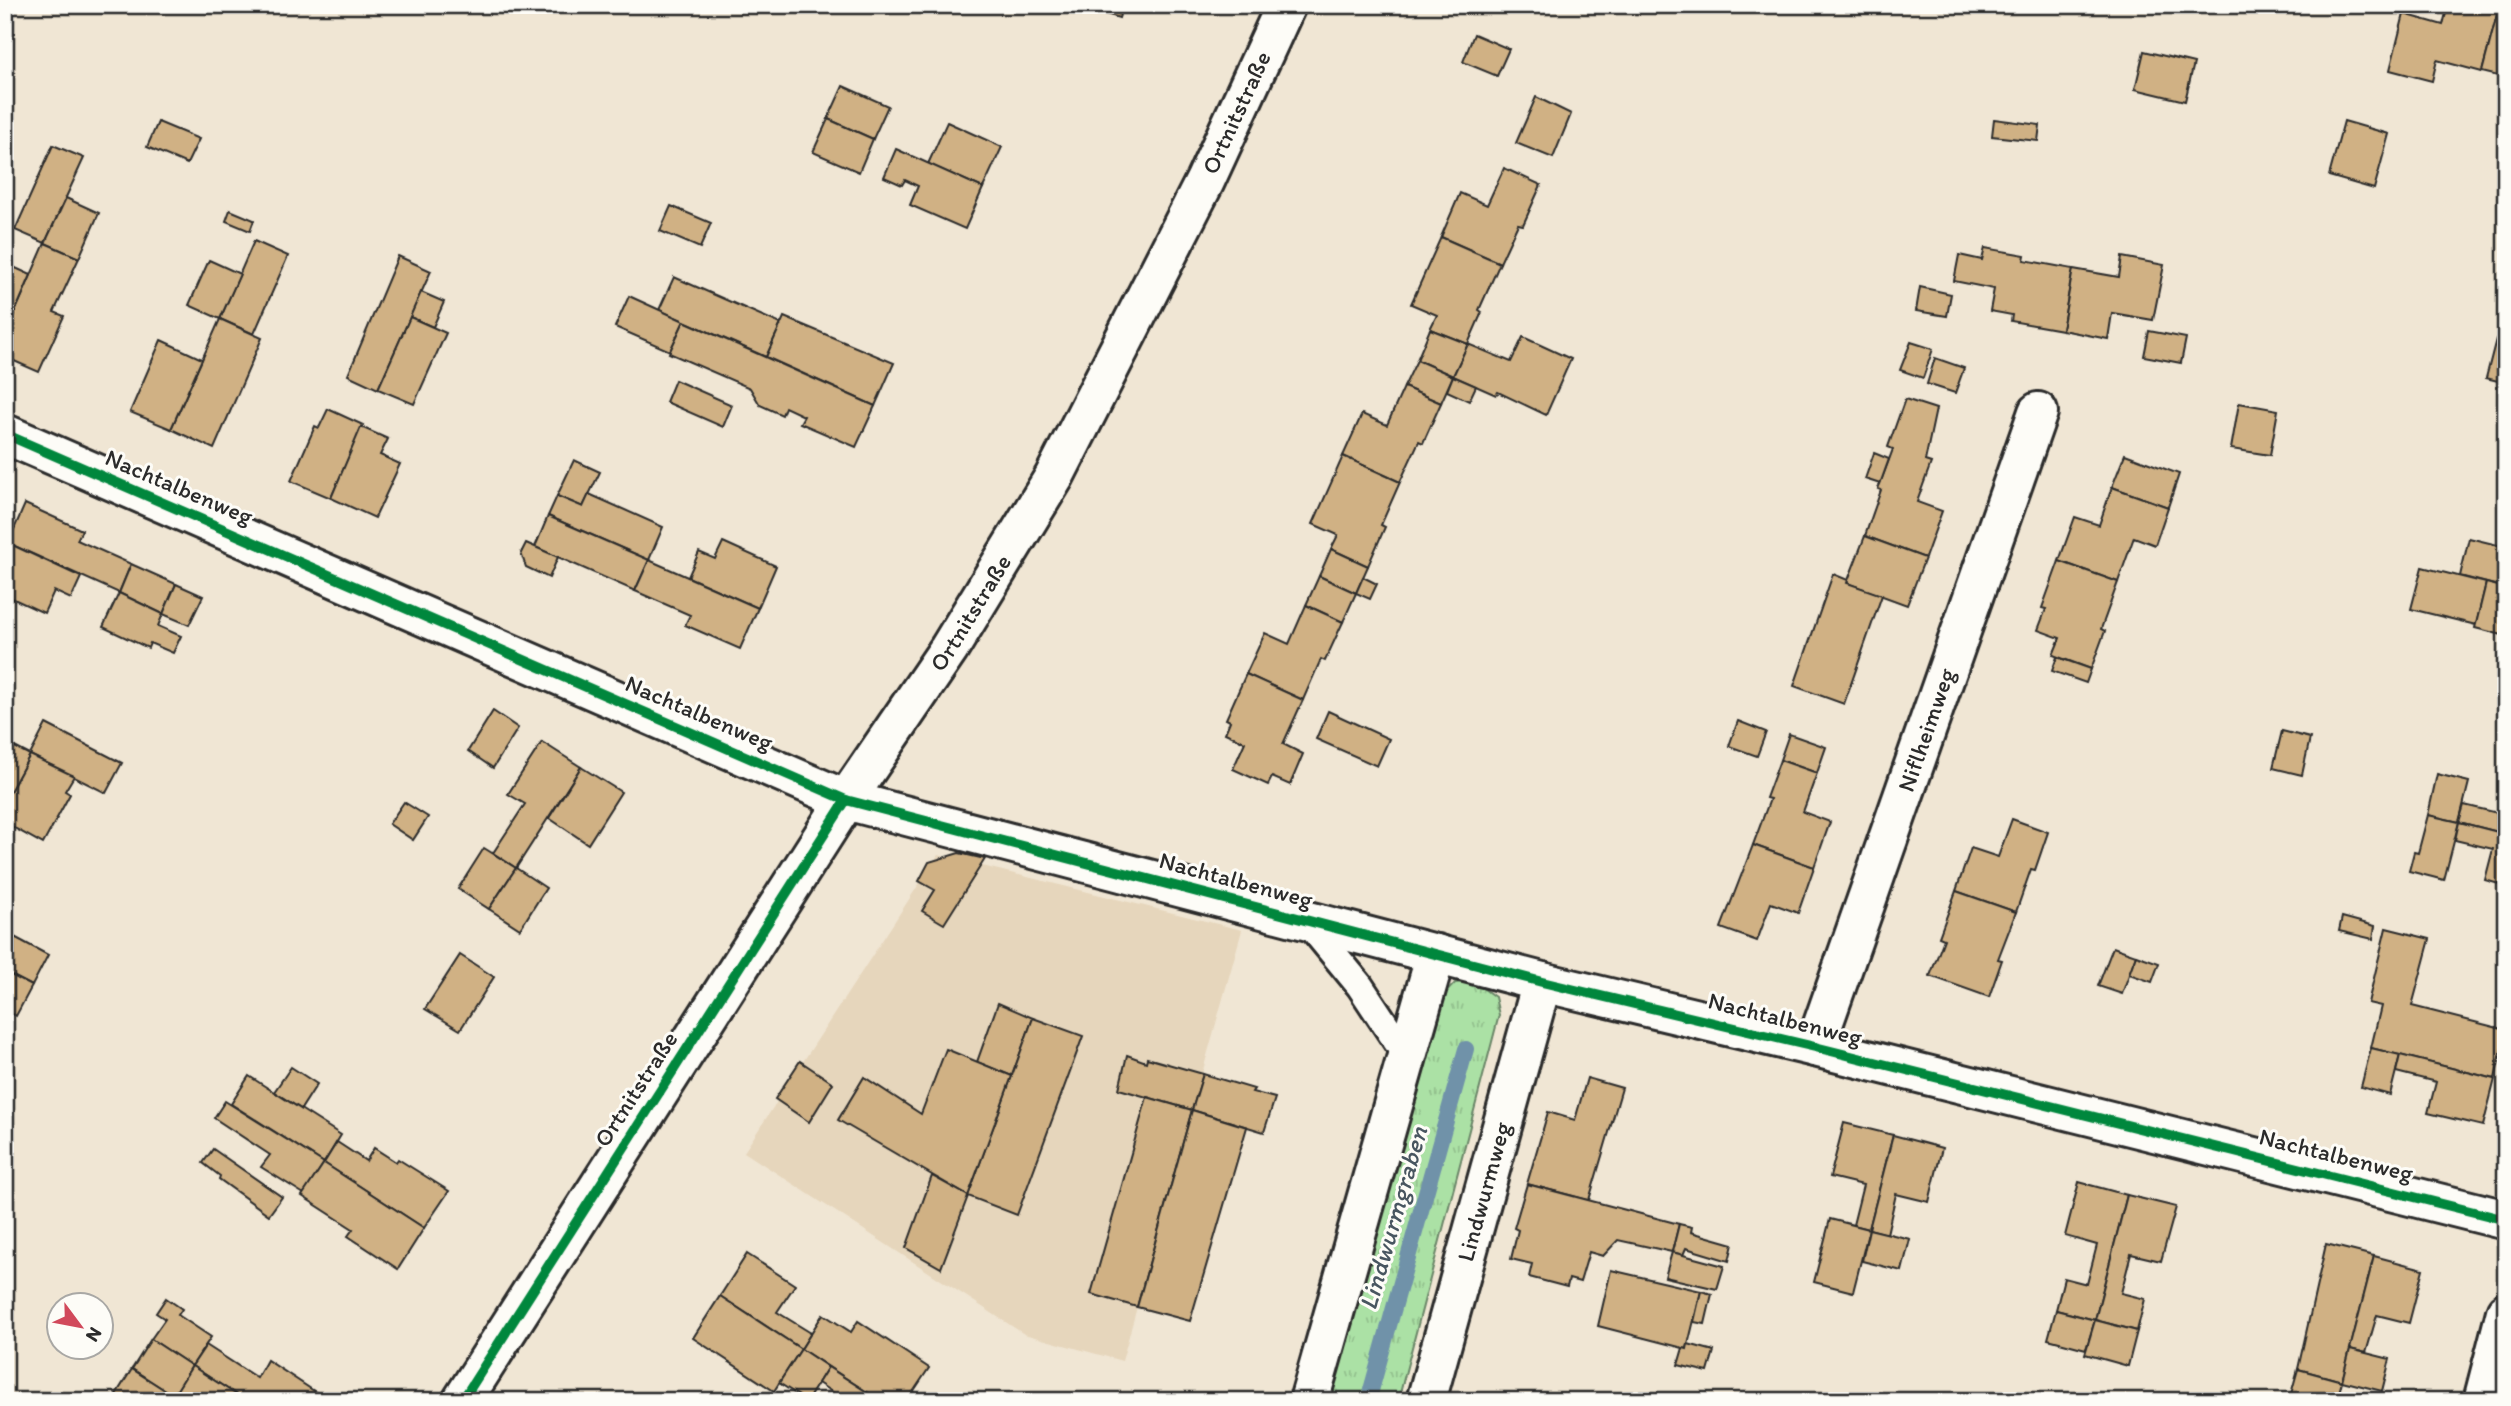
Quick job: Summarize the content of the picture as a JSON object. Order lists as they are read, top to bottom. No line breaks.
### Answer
{"streets":{"street":["Ortnitstraße","Nachtalbenweg","Niflheimweg","Lindwurmweg"]},"crossings":[["Ortnitstraße","Nachtalbenweg"],["Nachtalbenweg","Niflheimweg"],["Nachtalbenweg","Lindwurmweg"]],"water":["Lindwurmgraben"],"north":"bottom right"}
